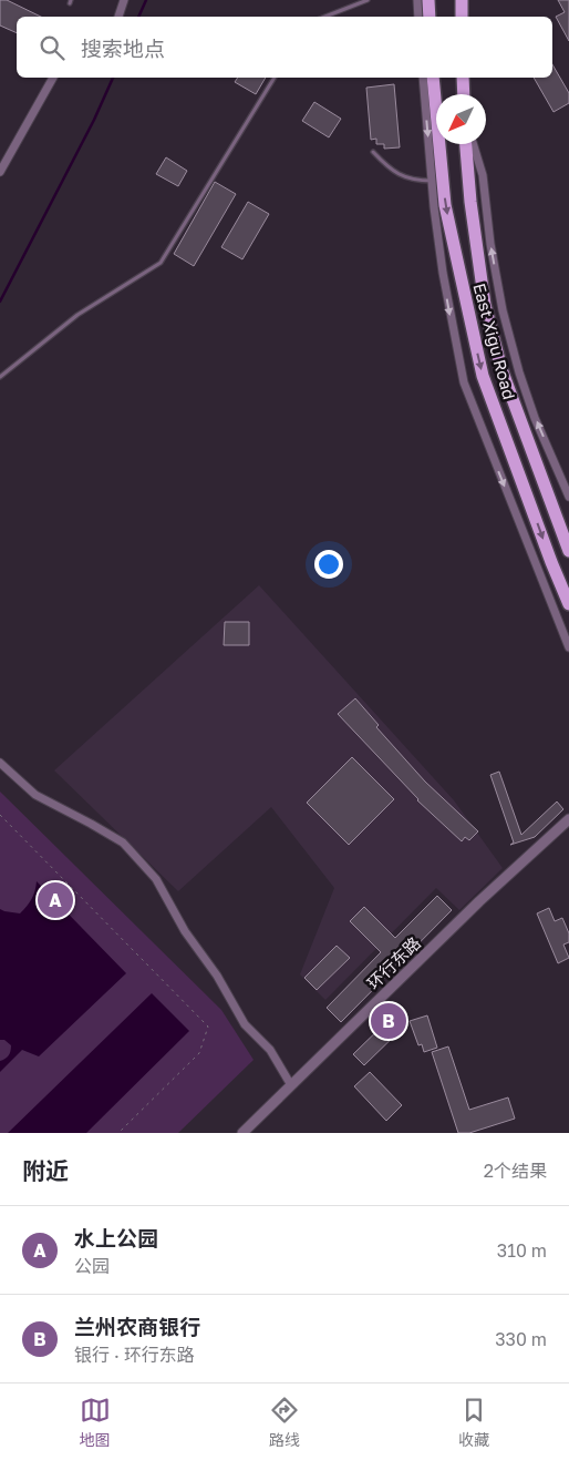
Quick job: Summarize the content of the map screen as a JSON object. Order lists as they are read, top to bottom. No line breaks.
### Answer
{"streets":{"main road":["East Xigu Road"],"street":["环行东路"]},"north":"bottom left","page":{"search":"搜索地点","pins":["A","B"],"heading":["附近","2个结果"],"list":[{"mark":"A","name":"水上公园","note":"公园","value":"310 m"},{"mark":"B","name":"兰州农商银行","note":"银行 · 环行东路","value":"330 m"}],"nav":["地图","路线","收藏"]}}
